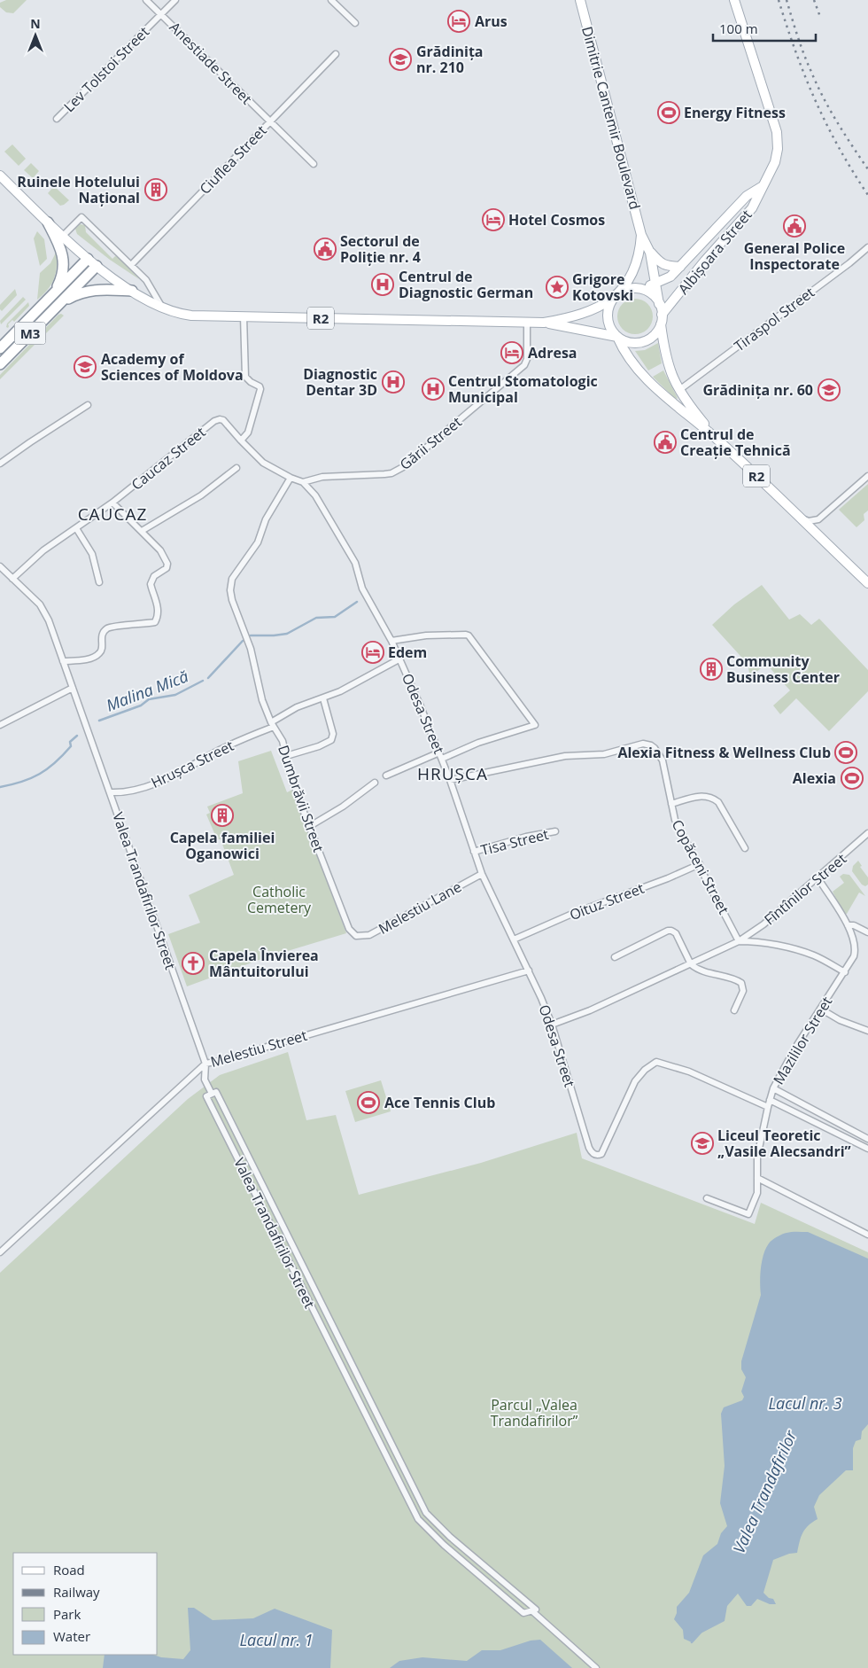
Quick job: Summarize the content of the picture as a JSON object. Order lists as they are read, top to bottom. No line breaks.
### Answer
{"streets":{"highway":["M3"],"main road":["Dimitrie Cantemir Boulevard","Albișoara Street","R2"],"street":["Anestiade Street","Lev Tolstoi Street","Ciuflea Street","Tiraspol Street","Gării Street","Caucaz Street","Odesa Street","Hrușca Street","Dumbrăvii Street","Tisa Street","Copăceni Street","Fîntînilor Street","Valea Trandafirilor Street","Oituz Street","Melestiu Lane","Mazililor Street","Melestiu Street"]},"crossings":[["Anestiade Street","Lev Tolstoi Street"],["Anestiade Street","Ciuflea Street"],["Dimitrie Cantemir Boulevard","Albișoara Street"],["Dimitrie Cantemir Boulevard","R2"],["Albișoara Street","R2"],["R2","Tiraspol Street"],["R2","M3"],["R2","Gării Street"],["Gării Street","Odesa Street"],["Caucaz Street","Odesa Street"],["Caucaz Street","Valea Trandafirilor Street"],["Odesa Street","Hrușca Street"],["Odesa Street","Dumbrăvii Street"],["Odesa Street","Tisa Street"],["Odesa Street","Copăceni Street"],["Odesa Street","Fîntînilor Street"],["Odesa Street","Oituz Street"],["Odesa Street","Melestiu Lane"],["Odesa Street","Mazililor Street"],["Odesa Street","Melestiu Street"],["Hrușca Street","Dumbrăvii Street"],["Hrușca Street","Valea Trandafirilor Street"],["Dumbrăvii Street","Melestiu Lane"],["Copăceni Street","Fîntînilor Street"],["Copăceni Street","Oituz Street"],["Fîntînilor Street","Mazililor Street"],["Valea Trandafirilor Street","Melestiu Street"]],"districts":["CAUCAZ","HRUȘCA"],"water":["Malina Mică","Lacul nr. 3","Valea Trandafirilor","Lacul nr. 1"],"parks":["Catholic Cemetery","Parcul „Valea Trandafirilor”"],"places":{"hotel":["Arus","Hotel Cosmos","Adresa","Edem"],"school or university":["Grădinița nr. 210","Academy of Sciences of Moldova","Grădinița nr. 60","Liceul Teoretic „Vasile Alecsandri”"],"sports":["Energy Fitness","Alexia Fitness & Wellness Club","Alexia","Ace Tennis Club"],"building":["Ruinele Hotelului Național","Community Business Center","Capela familiei Oganowici"],"public building":["General Police Inspectorate","Sectorul de Poliție nr. 4","Centrul de Creație Tehnică"],"hospital":["Centrul de Diagnostic German","Diagnostic Dentar 3D","Centrul Stomatologic Municipal"],"place":["Grigore Kotovski"],"church":["Capela Învierea Mântuitorului"]},"legend":["Road","Railway","Park","Water"],"scale_bar":"100 m","north":"top"}
